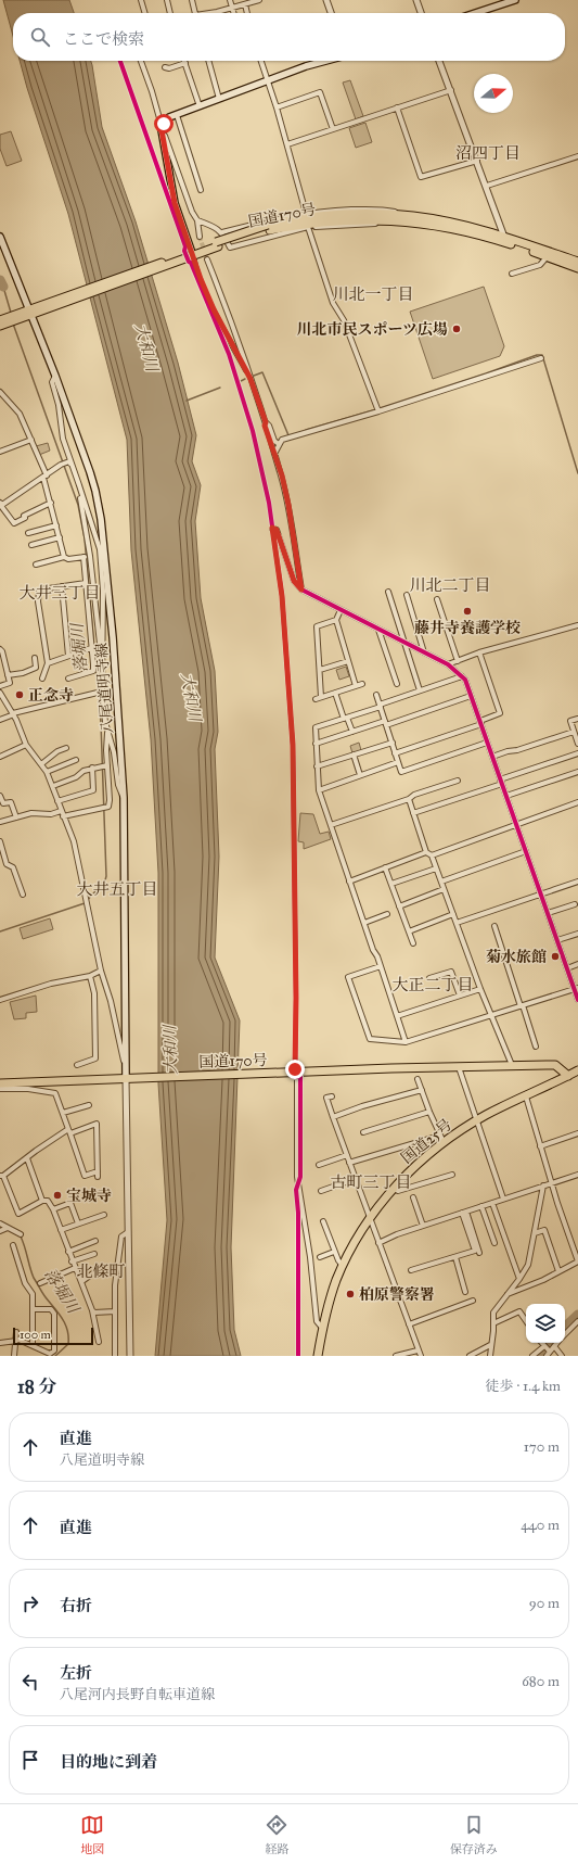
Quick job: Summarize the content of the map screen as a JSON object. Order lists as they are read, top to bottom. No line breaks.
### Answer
{"streets":{"highway":["国道170号","国道25号"],"main road":["八尾道明寺線"]},"crossings":[["国道170号","八尾道明寺線"],["国道170号","国道25号"]],"districts":["沼四丁目","川北一丁目","川北二丁目","大井三丁目","大井五丁目","大正二丁目","古町三丁目","北條町"],"water":["大和川","落堀川"],"places":["川北市民スポーツ広場","藤井寺養護学校","正念寺","菊水旅館","宝城寺","柏原警察署"],"scale_bar":"100 m","north":"right","page":{"search":"ここで検索","scale":"100 m","heading":["18 分","徒歩 · 1.4 km"],"list":[["直進","八尾道明寺線","170 m"],["直進","440 m"],["右折","90 m"],["左折","八尾河内長野自転車道線","680 m"],"目的地に到着"],"nav":["地図","経路","保存済み"]}}
